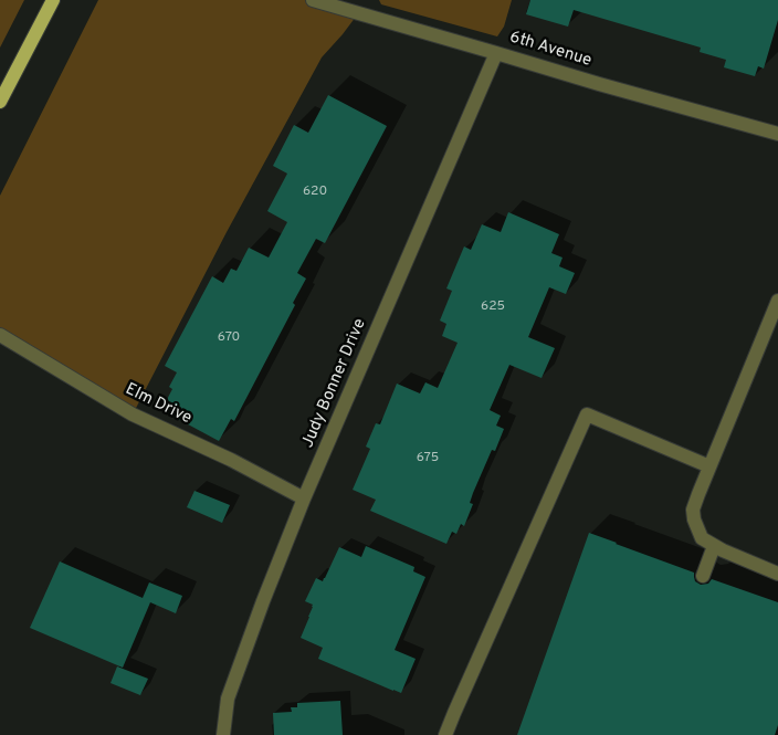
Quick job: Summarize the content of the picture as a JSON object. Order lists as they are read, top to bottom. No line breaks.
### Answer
{"streets":{"street":["6th Avenue","Judy Bonner Drive","Elm Drive"]},"crossings":[["6th Avenue","Judy Bonner Drive"],["Judy Bonner Drive","Elm Drive"]],"house_numbers":["620","625","670","675"]}
